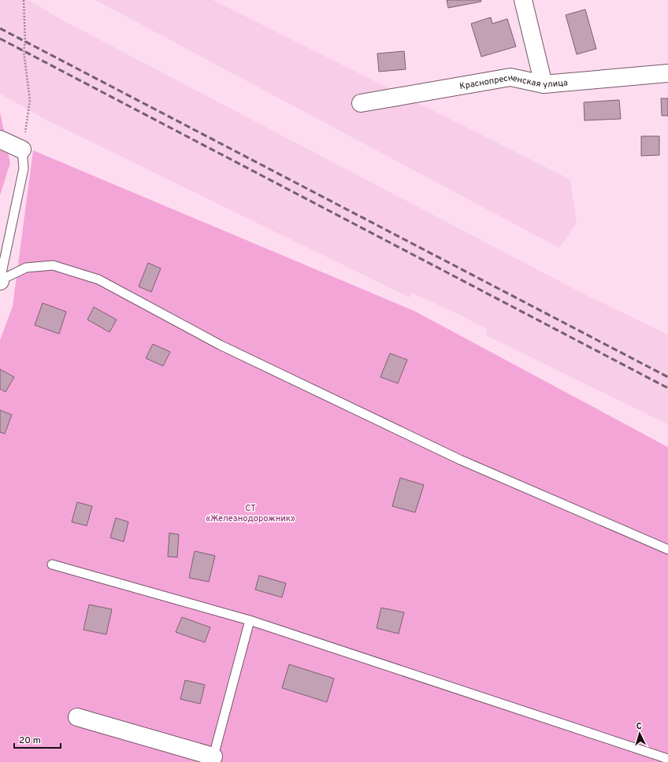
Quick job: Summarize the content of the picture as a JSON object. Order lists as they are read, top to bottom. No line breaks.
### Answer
{"streets":{"street":["Краснопресненская улица"]},"parks":["СТ «Железнодорожник»"],"scale_bar":"20 m","north":"top"}
